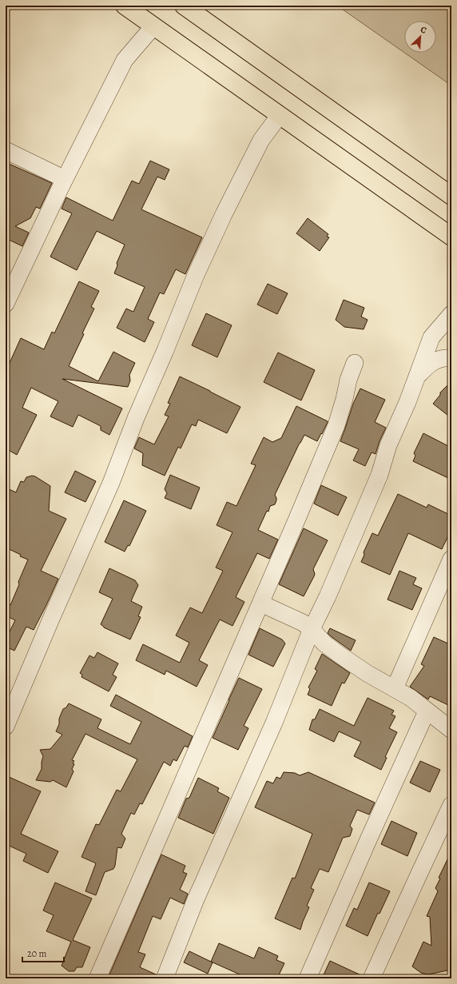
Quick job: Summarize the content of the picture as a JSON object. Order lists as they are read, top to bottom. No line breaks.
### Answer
{"scale_bar":"20 m","north":"top right"}
